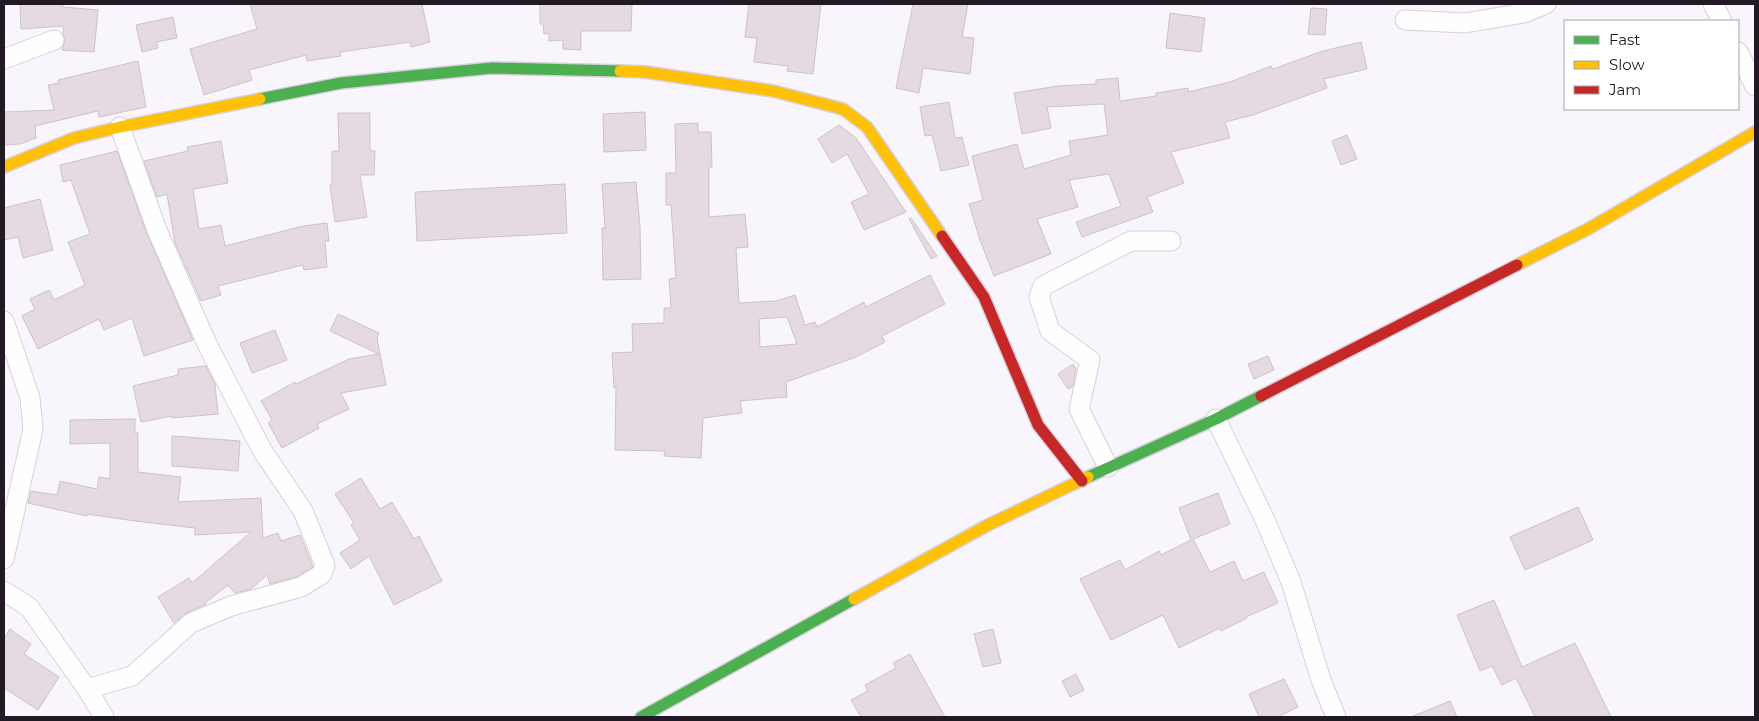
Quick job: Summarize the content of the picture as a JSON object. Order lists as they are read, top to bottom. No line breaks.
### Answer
{"legend":["Fast","Slow","Jam"]}
